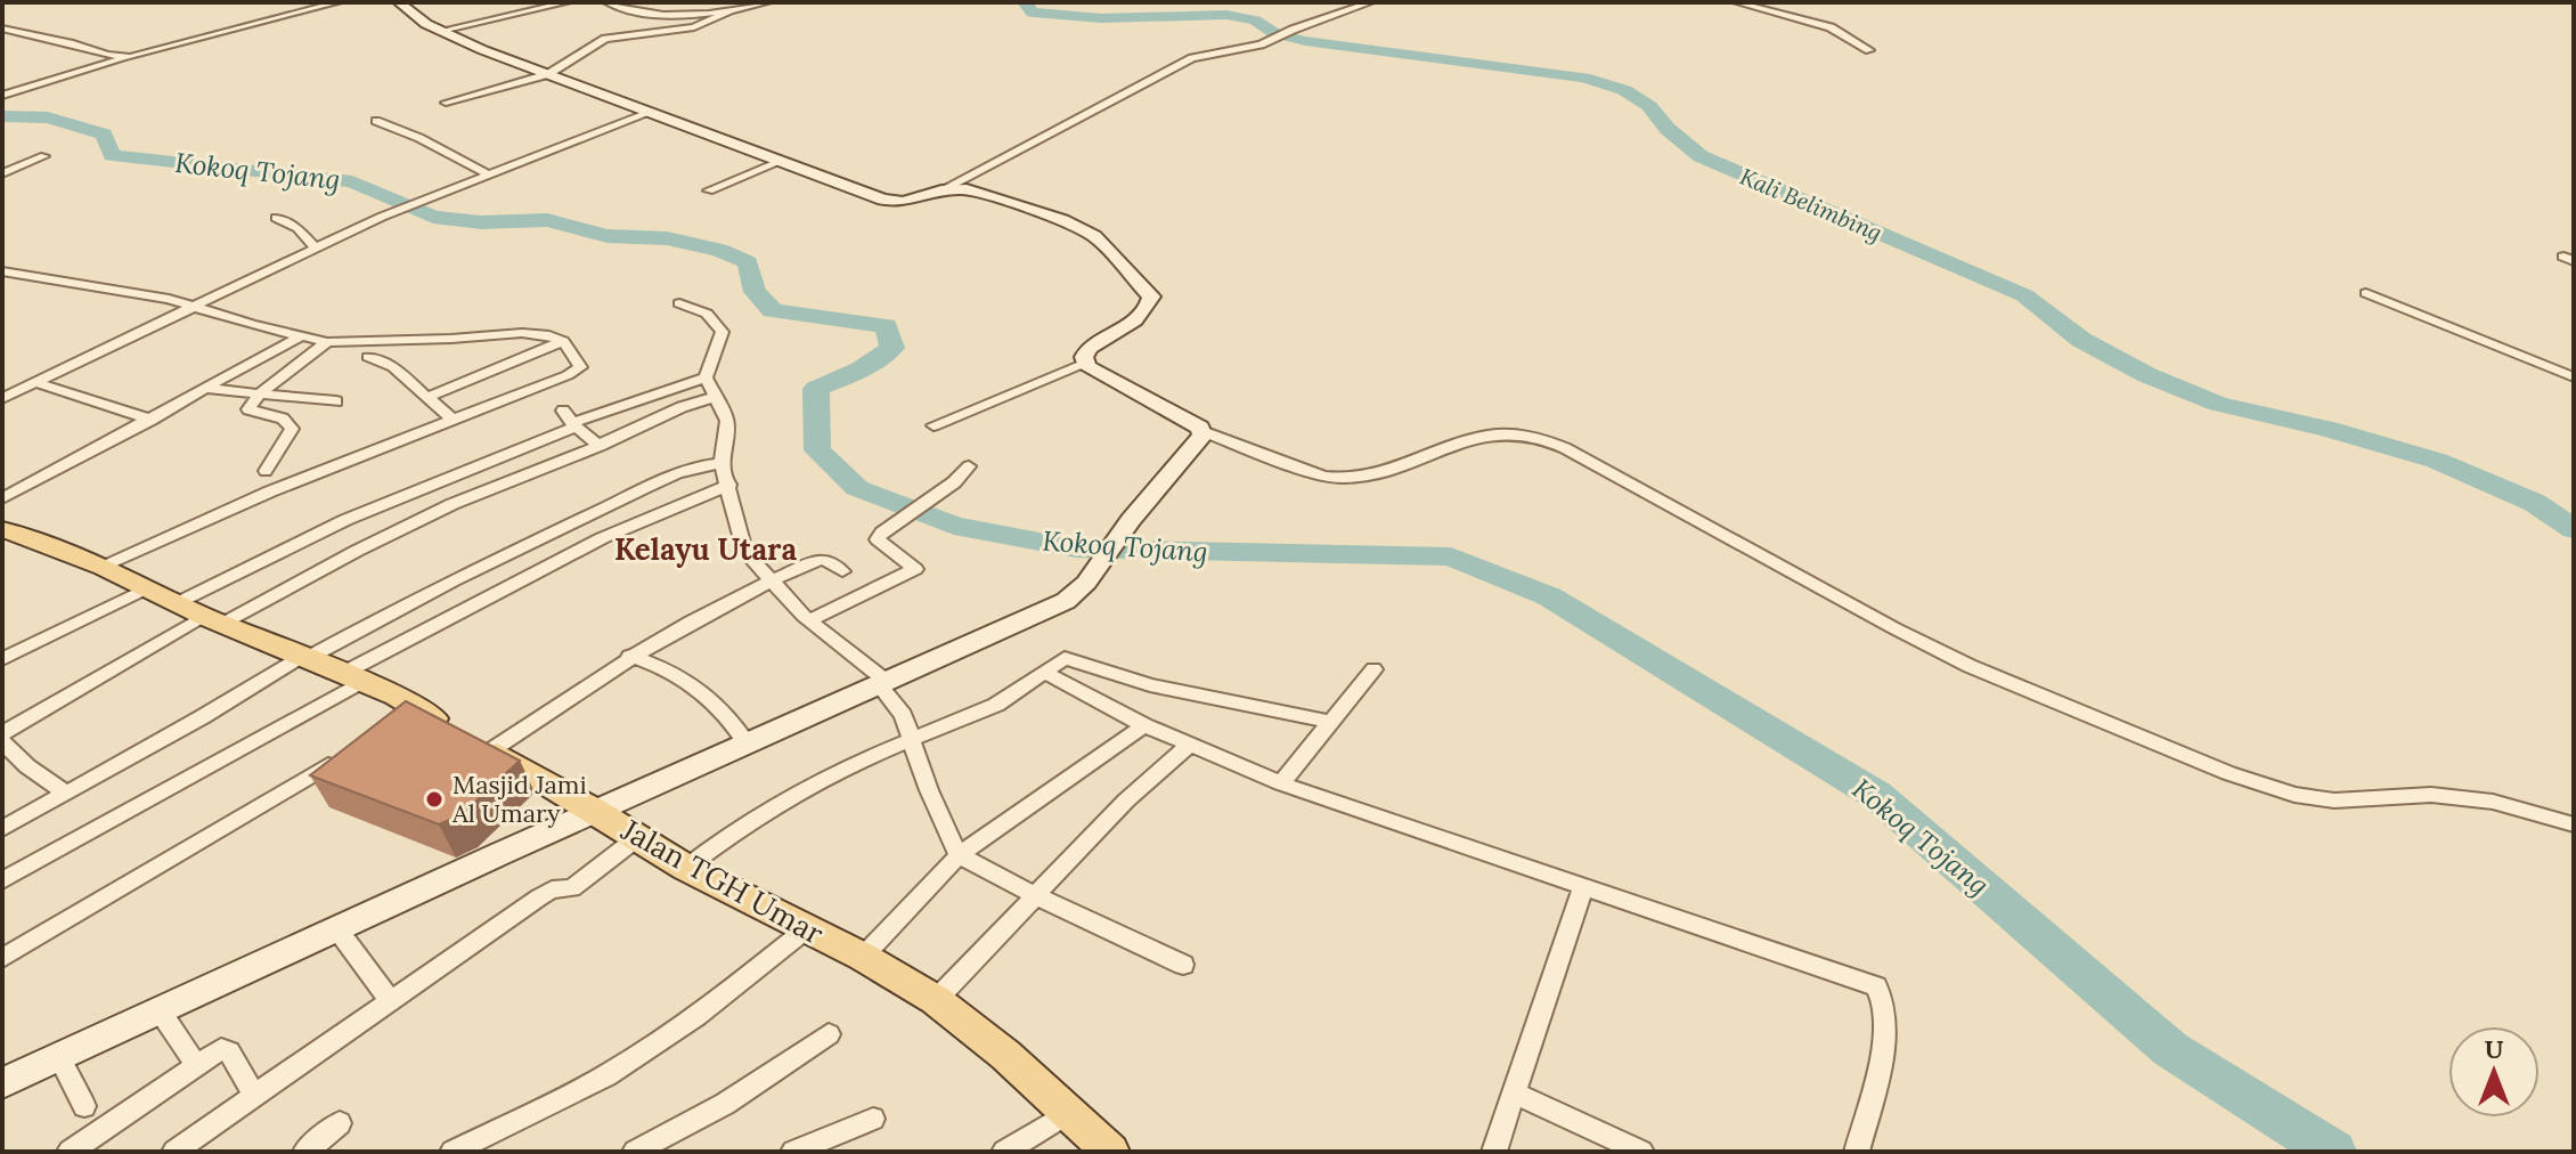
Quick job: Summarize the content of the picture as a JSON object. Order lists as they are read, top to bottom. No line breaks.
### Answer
{"streets":{"main road":["Jalan TGH Umar"]},"districts":["Kelayu Utara"],"water":["Kokoq Tojang","Kali Belimbing"],"places":["Masjid Jami Al Umary"],"north":"top"}
